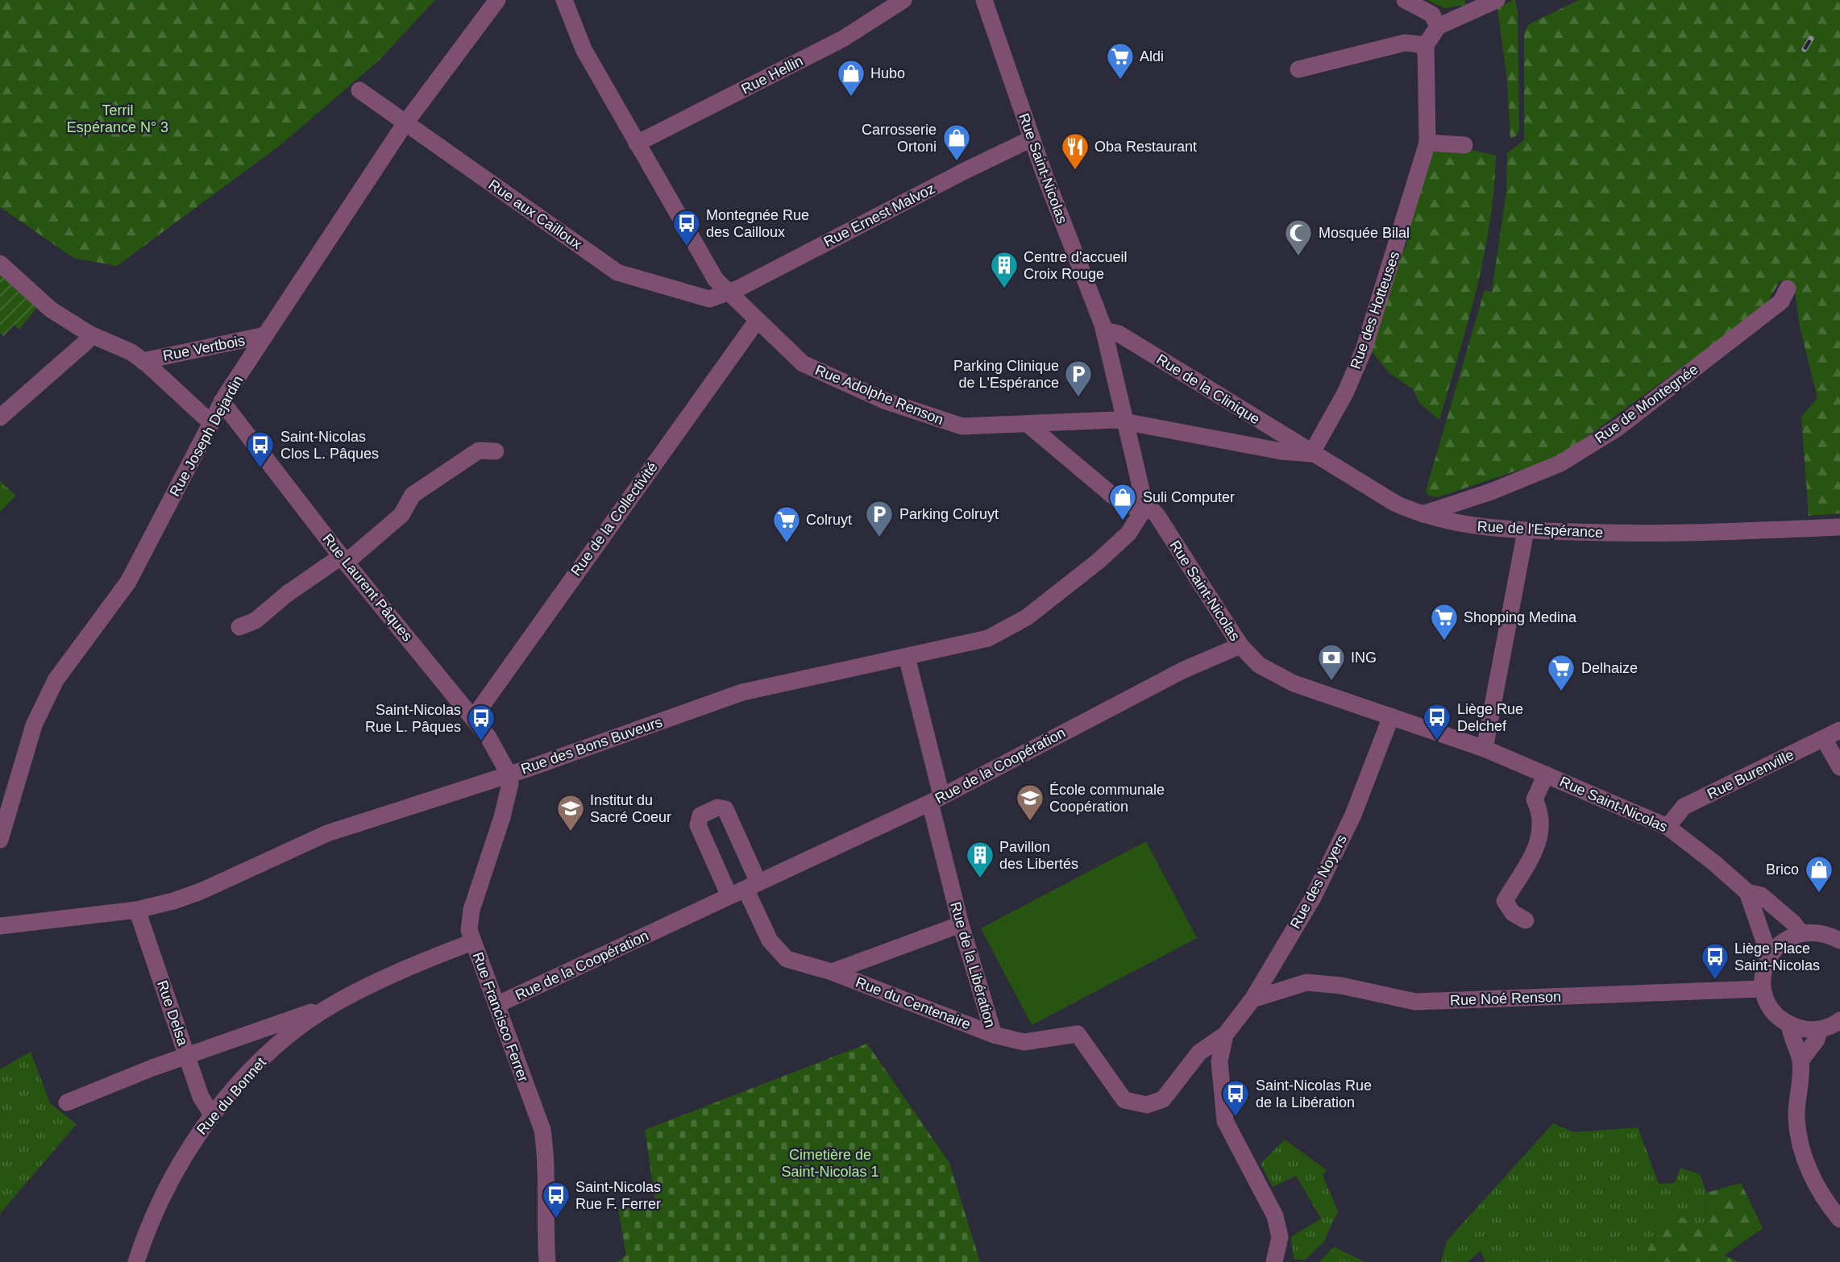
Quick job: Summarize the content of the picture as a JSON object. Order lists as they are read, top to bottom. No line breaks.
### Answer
{"streets":{"street":["Rue Hellin","Rue Saint-Nicolas","Rue aux Cailloux","Rue Ernest Malvoz","Rue des Hotteuses","Rue Vertbois","Rue de la Clinique","Rue Adolphe Renson","Rue de Montegnée","Rue Joseph Dejardin","Rue de la Collectivité","Rue de l'Espérance","Rue Laurent Pâques","Rue des Bons Buveurs","Rue de la Coopération","Rue Burenville","Rue des Noyers","Rue de la Libération","Rue Noé Renson","Rue du Centenaire","Rue Delsa","Rue Francisco Ferrer","Rue du Bonnet"]},"crossings":[["Rue Hellin","Rue Adolphe Renson"],["Rue Saint-Nicolas","Rue Ernest Malvoz"],["Rue Saint-Nicolas","Rue de la Clinique"],["Rue Saint-Nicolas","Rue Adolphe Renson"],["Rue Saint-Nicolas","Rue de l'Espérance"],["Rue Saint-Nicolas","Rue des Bons Buveurs"],["Rue Saint-Nicolas","Rue de la Coopération"],["Rue Saint-Nicolas","Rue Burenville"],["Rue Saint-Nicolas","Rue des Noyers"],["Rue aux Cailloux","Rue Ernest Malvoz"],["Rue aux Cailloux","Rue Adolphe Renson"],["Rue aux Cailloux","Rue Joseph Dejardin"],["Rue Ernest Malvoz","Rue Adolphe Renson"],["Rue des Hotteuses","Rue de la Clinique"],["Rue des Hotteuses","Rue de l'Espérance"],["Rue Vertbois","Rue Joseph Dejardin"],["Rue de la Clinique","Rue de l'Espérance"],["Rue Adolphe Renson","Rue de la Collectivité"],["Rue Adolphe Renson","Rue de l'Espérance"],["Rue de Montegnée","Rue de l'Espérance"],["Rue Joseph Dejardin","Rue Laurent Pâques"],["Rue de la Collectivité","Rue Laurent Pâques"],["Rue Laurent Pâques","Rue des Bons Buveurs"],["Rue Laurent Pâques","Rue Francisco Ferrer"],["Rue des Bons Buveurs","Rue de la Libération"],["Rue des Bons Buveurs","Rue Delsa"],["Rue des Bons Buveurs","Rue Francisco Ferrer"],["Rue de la Coopération","Rue de la Libération"],["Rue de la Coopération","Rue du Centenaire"],["Rue de la Coopération","Rue Francisco Ferrer"],["Rue des Noyers","Rue de la Libération"],["Rue des Noyers","Rue Noé Renson"],["Rue de la Libération","Rue du Centenaire"],["Rue Delsa","Rue du Bonnet"],["Rue Francisco Ferrer","Rue du Bonnet"]],"parks":["Terril Espérance N° 3","Cimetière de Saint-Nicolas 1"],"places":{"supermarket":["Aldi","Colruyt","Shopping Medina","Delhaize"],"shop":["Hubo","Carrosserie Ortoni","Suli Computer","Brico"],"restaurant":["Oba Restaurant"],"bus stop":["Montegnée Rue des Cailloux","Saint-Nicolas Clos L. Pâques","Liège Rue Delchef","Saint-Nicolas Rue L. Pâques","Liège Place Saint-Nicolas","Saint-Nicolas Rue de la Libération","Saint-Nicolas Rue F. Ferrer"],"mosque":["Mosquée Bilal"],"building":["Centre d'accueil Croix Rouge","Pavillon des Libertés"],"parking":["Parking Clinique de L'Espérance","Parking Colruyt"],"bank":["ING"],"school or university":["École communale Coopération","Institut du Sacré Coeur"]}}
